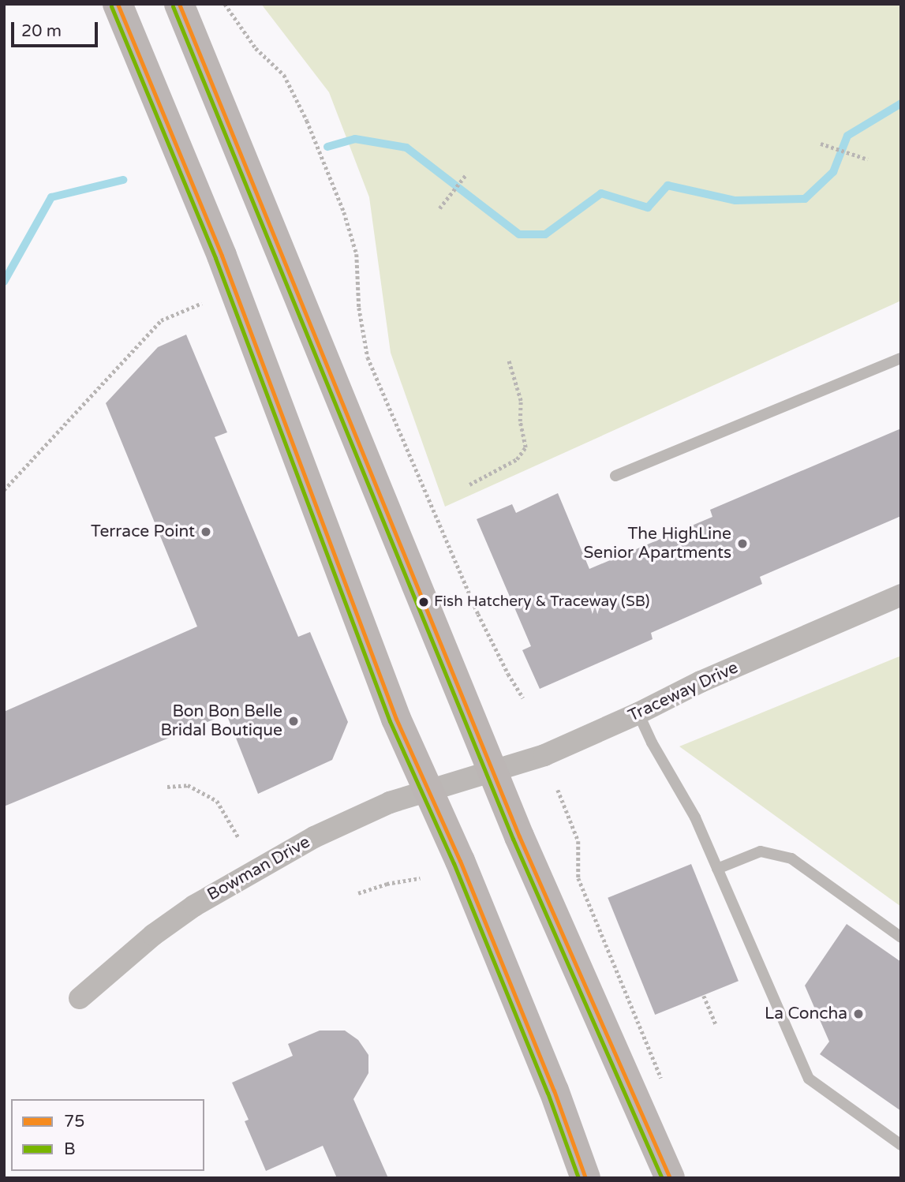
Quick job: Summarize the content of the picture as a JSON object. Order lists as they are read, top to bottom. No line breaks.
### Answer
{"streets":{"street":["Traceway Drive","Bowman Drive"]},"crossings":[["Traceway Drive","Bowman Drive"]],"places":["Terrace Point","The HighLine Senior Apartments","Fish Hatchery & Traceway (SB)","Bon Bon Belle Bridal Boutique","La Concha"],"lines":["transit line 75","transit line B"],"legend":["75","B"],"scale_bar":"20 m"}
